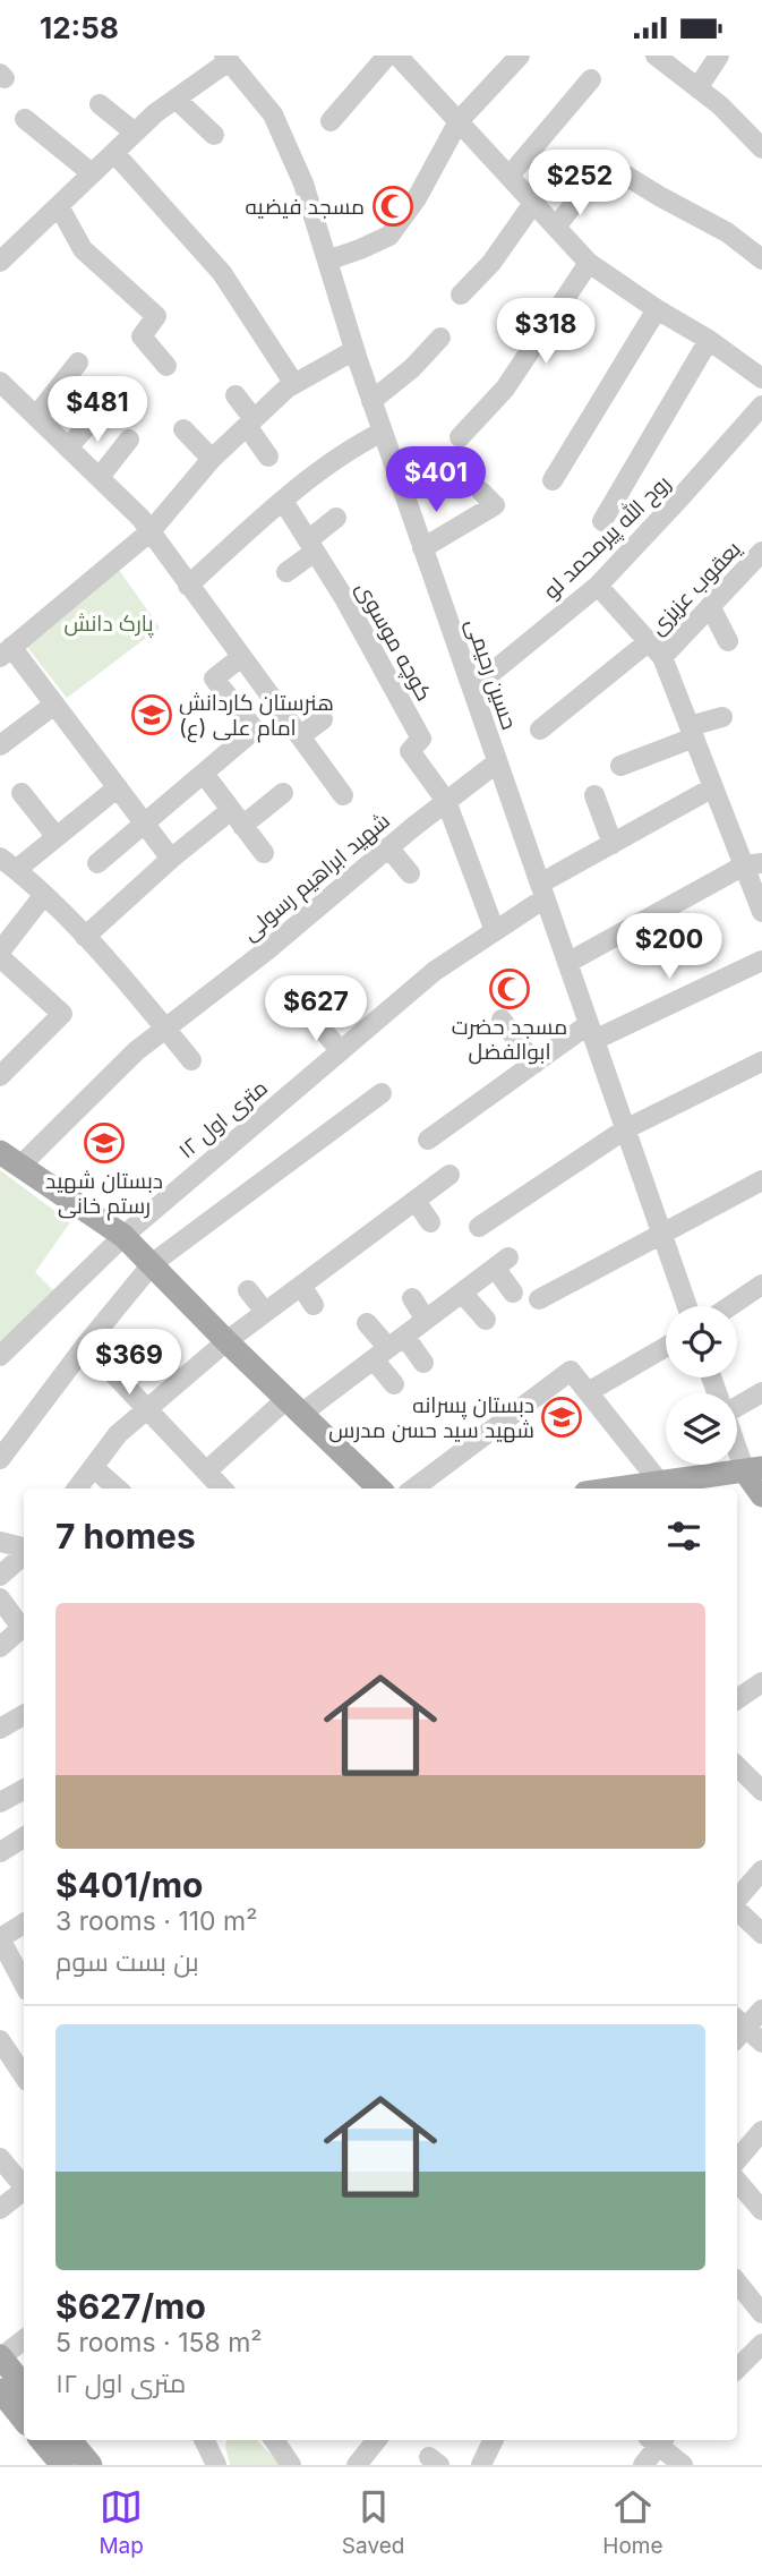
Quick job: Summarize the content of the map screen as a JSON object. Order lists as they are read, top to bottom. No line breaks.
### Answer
{"streets":{"street":["روح الله پیرمحمد لو","یعقوب عزیزی","کوچه موسوی","حسین رحیمی","شهید ابراهیم رسولی","۱۲ متری اول"]},"crossings":[["روح الله پیرمحمد لو","حسین رحیمی"],["کوچه موسوی","شهید ابراهیم رسولی"],["حسین رحیمی","شهید ابراهیم رسولی"],["حسین رحیمی","۱۲ متری اول"]],"parks":["پارک دانش"],"places":{"mosque":["مسجد فیضیه","مسجد حضرت ابوالفضل"],"school or university":["هنرستان کاردانش امام علی (ع)","دبستان شهید رستم خانی","دبستان پسرانه شهید سید حسن مدرس"]},"page":{"status":"12:58","price":["$252","$318","$481","$401","$200","$627","$369"],"heading":"7 homes","list":[{"name":"$401/mo","note":"3 rooms · 110 m² · بن بست سوم"},{"name":"$627/mo","note":"5 rooms · 158 m² · ۱۲ متری اول"}],"tabs":["Map","Saved","Home"]}}
